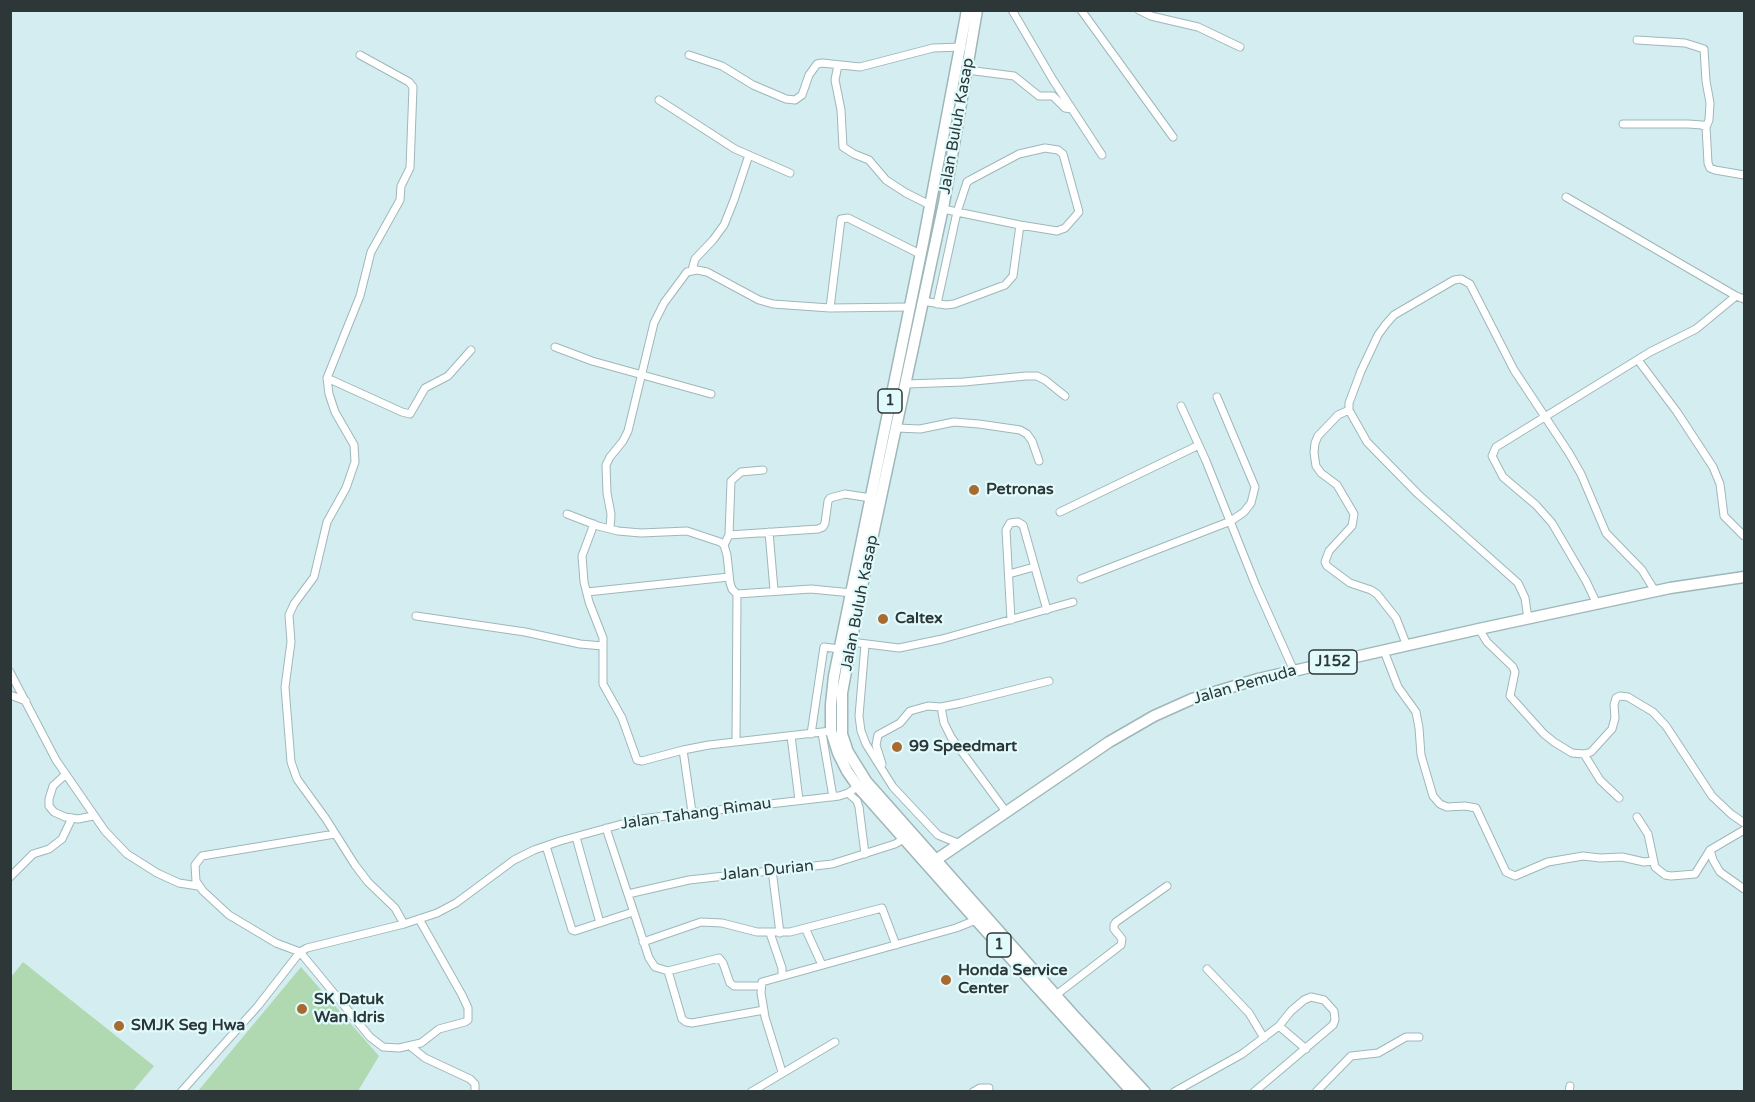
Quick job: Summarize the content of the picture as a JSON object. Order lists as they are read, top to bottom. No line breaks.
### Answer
{"streets":{"main road":["Jalan Buluh Kasap","1","J152","Jalan Pemuda"],"street":["Jalan Tahang Rimau","Jalan Durian"]},"crossings":[["Jalan Buluh Kasap","Jalan Pemuda"],["Jalan Buluh Kasap","Jalan Tahang Rimau"],["Jalan Buluh Kasap","Jalan Durian"]],"places":["Petronas","Caltex","99 Speedmart","Honda Service Center","SK Datuk Wan Idris","SMJK Seg Hwa"]}
